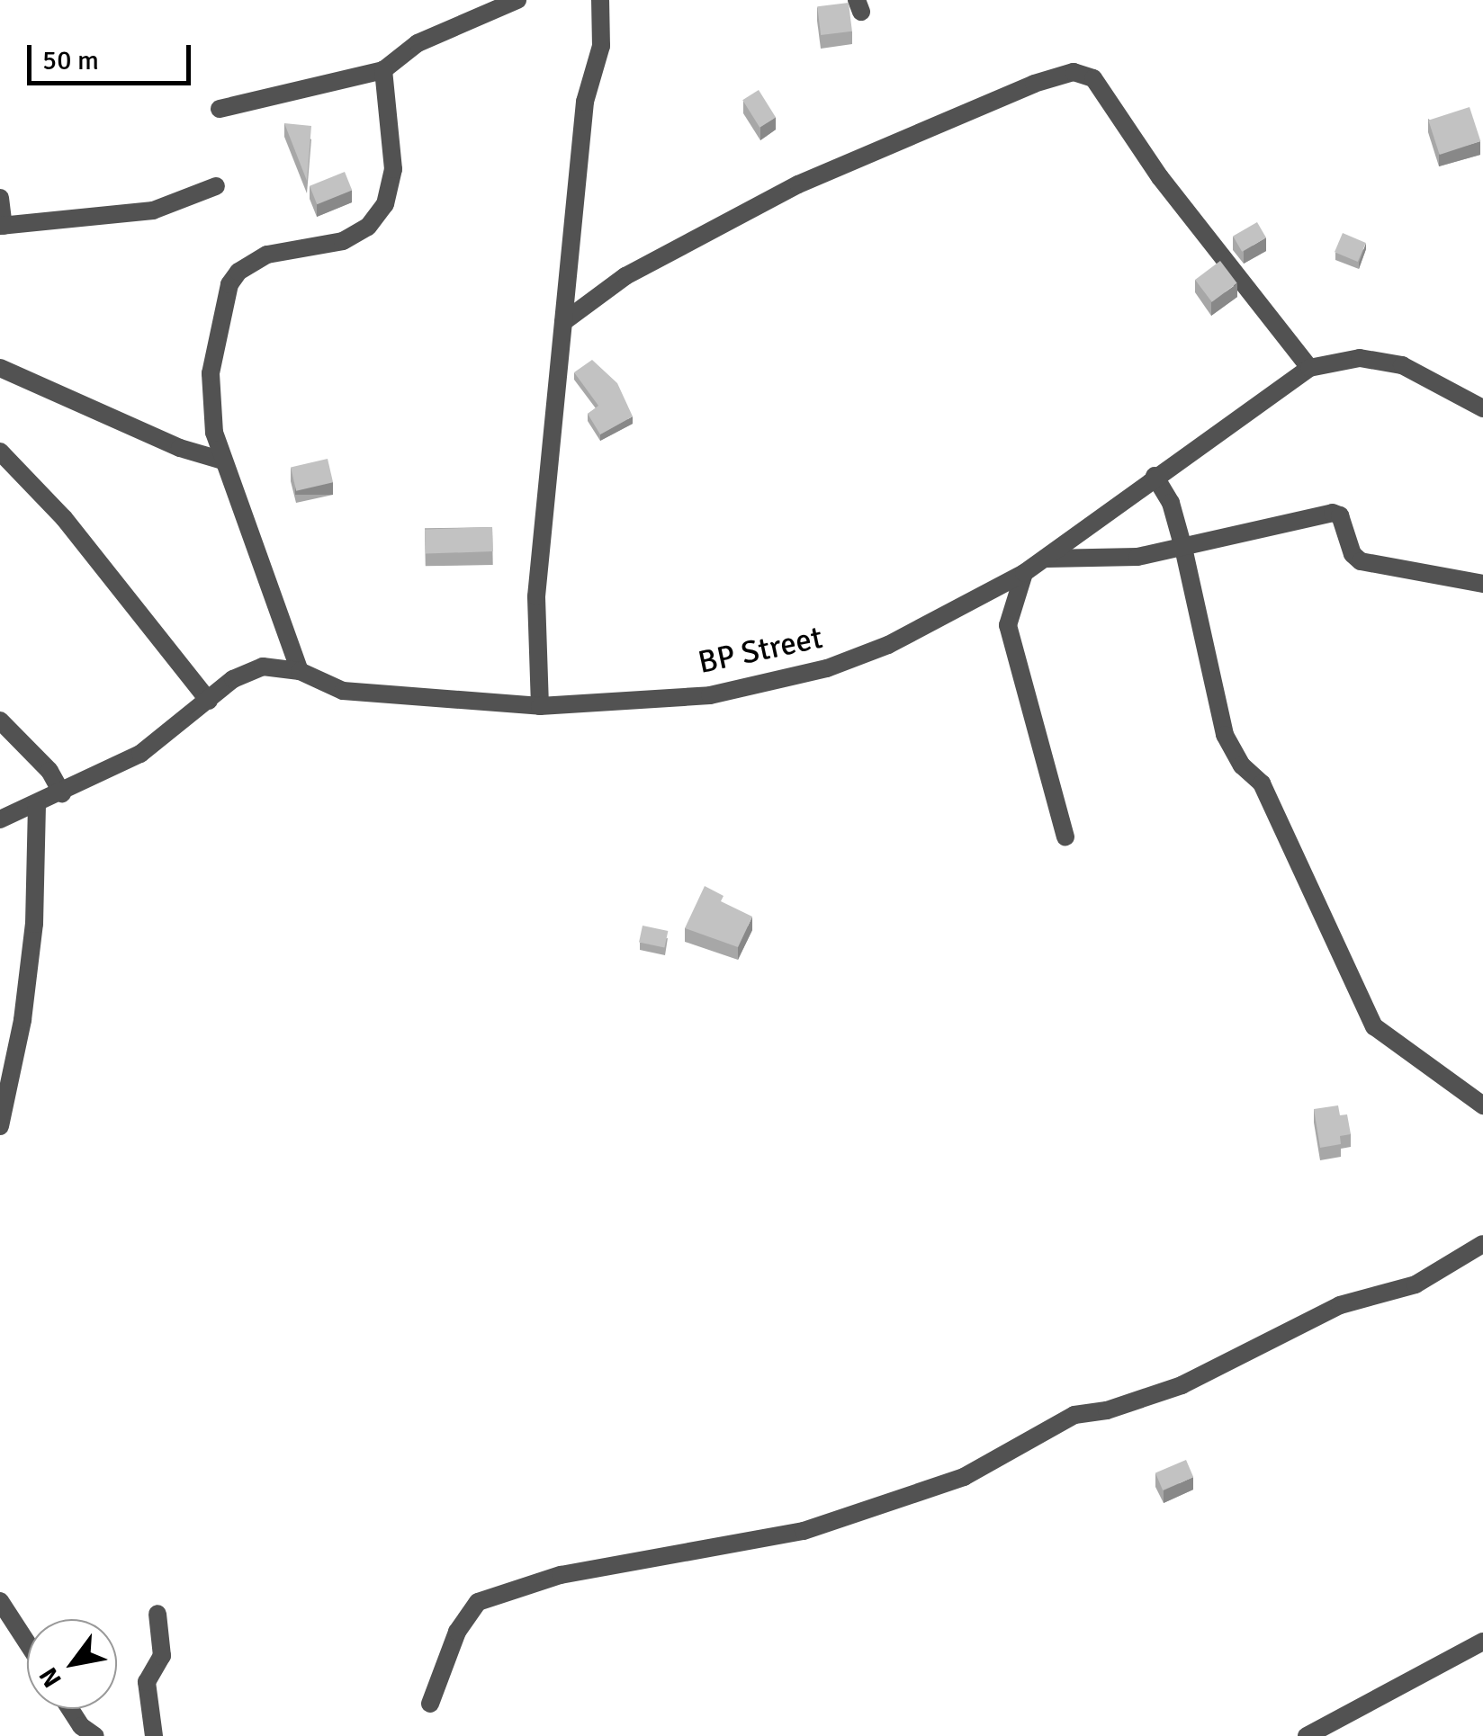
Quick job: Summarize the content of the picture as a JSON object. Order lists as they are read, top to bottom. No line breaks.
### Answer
{"streets":{"street":["BP Street"]},"scale_bar":"50 m","north":"bottom left"}
